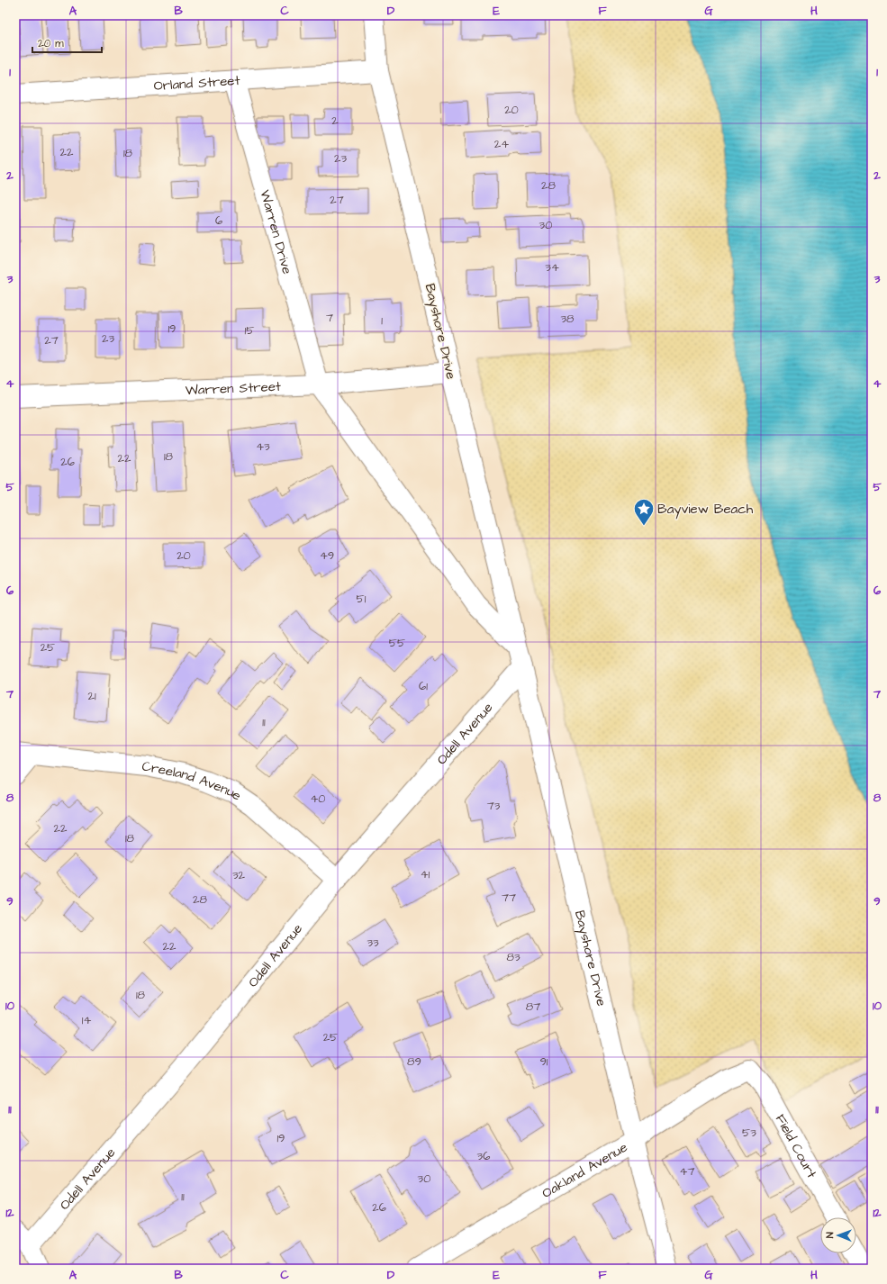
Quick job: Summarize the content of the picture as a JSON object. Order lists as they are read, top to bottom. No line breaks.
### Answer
{"streets":{"street":["Orland Street","Warren Drive","Bayshore Drive","Warren Street","Odell Avenue","Creeland Avenue","Field Court","Oakland Avenue"]},"crossings":[["Orland Street","Warren Drive"],["Orland Street","Bayshore Drive"],["Warren Drive","Bayshore Drive"],["Warren Drive","Warren Street"],["Bayshore Drive","Warren Street"],["Bayshore Drive","Odell Avenue"],["Bayshore Drive","Oakland Avenue"],["Odell Avenue","Creeland Avenue"],["Field Court","Oakland Avenue"]],"places":{"place":["Bayview Beach"]},"house_numbers":["20","2","24","22","18","23","28","27","6","30","34","7","38","1","19","15","23","27","43","18","22","26","20","49","51","55","25","61","21","11","40","73","22","18","41","32","77","28","33","22","83","18","87","14","25","89","91","53","19","36","47","30","11","26"],"scale_bar":"20 m","north":"left","grid":{"columns":["A","B","C","D","E","F","G","H"],"rows":["1","2","3","4","5","6","7","8","9","10","11","12"]}}
